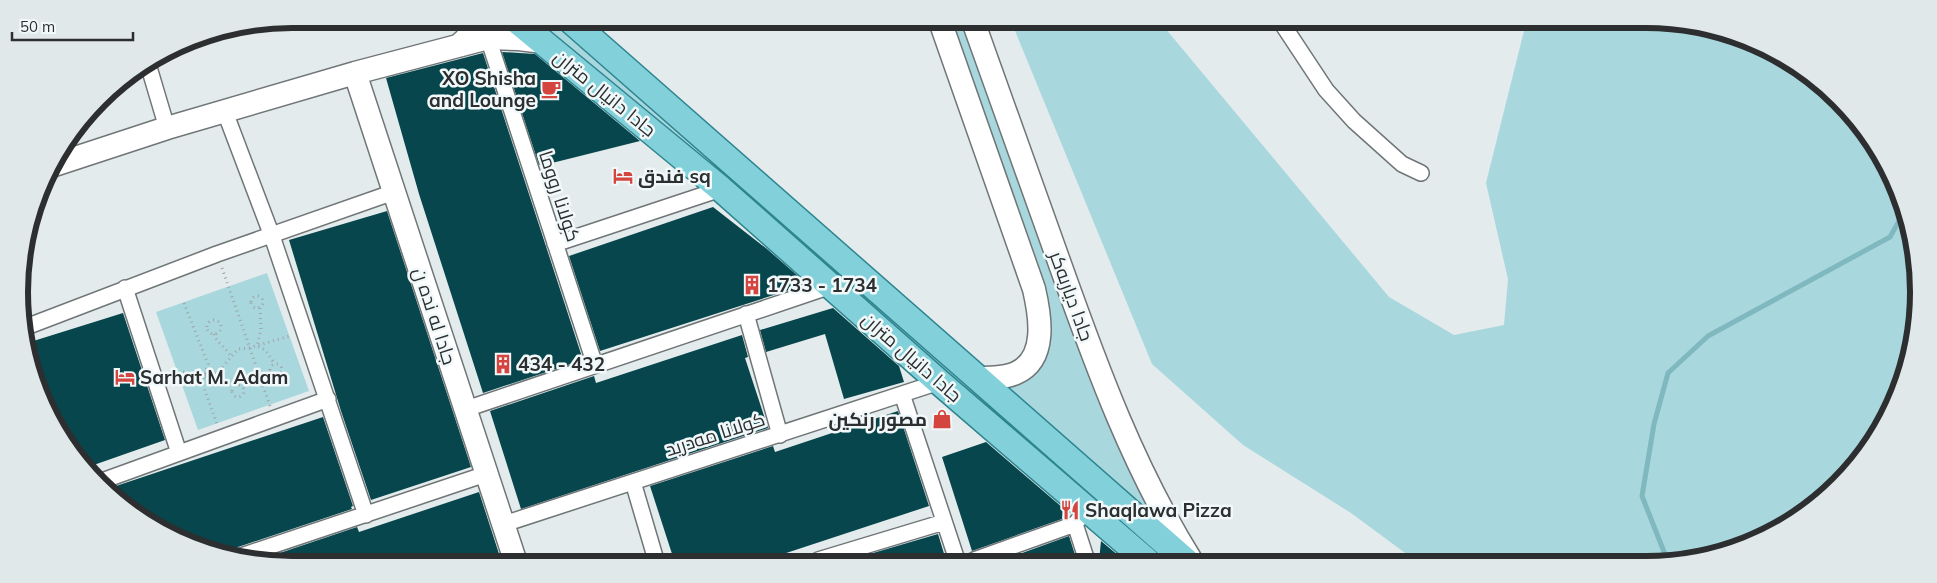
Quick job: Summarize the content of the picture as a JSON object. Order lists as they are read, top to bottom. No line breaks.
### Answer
{"streets":{"main road":["جادا دانيال متران"],"street":["كولانا رووما","جادا دیاربه‌كر","جادا له نده ن","كولانا مه‌درید"]},"crossings":[["جادا دانيال متران","جادا دیاربه‌كر"],["جادا دانيال متران","كولانا مه‌درید"],["جادا له نده ن","كولانا مه‌درید"]],"places":{"cafe":["XO Shisha and Lounge"],"hotel":["فندق sq","Sarhat M. Adam"],"building":["1733 - 1734","434 - 432"],"shop":["مصور رنكين"],"restaurant":["Shaqlawa Pizza"]},"scale_bar":"50 m"}
